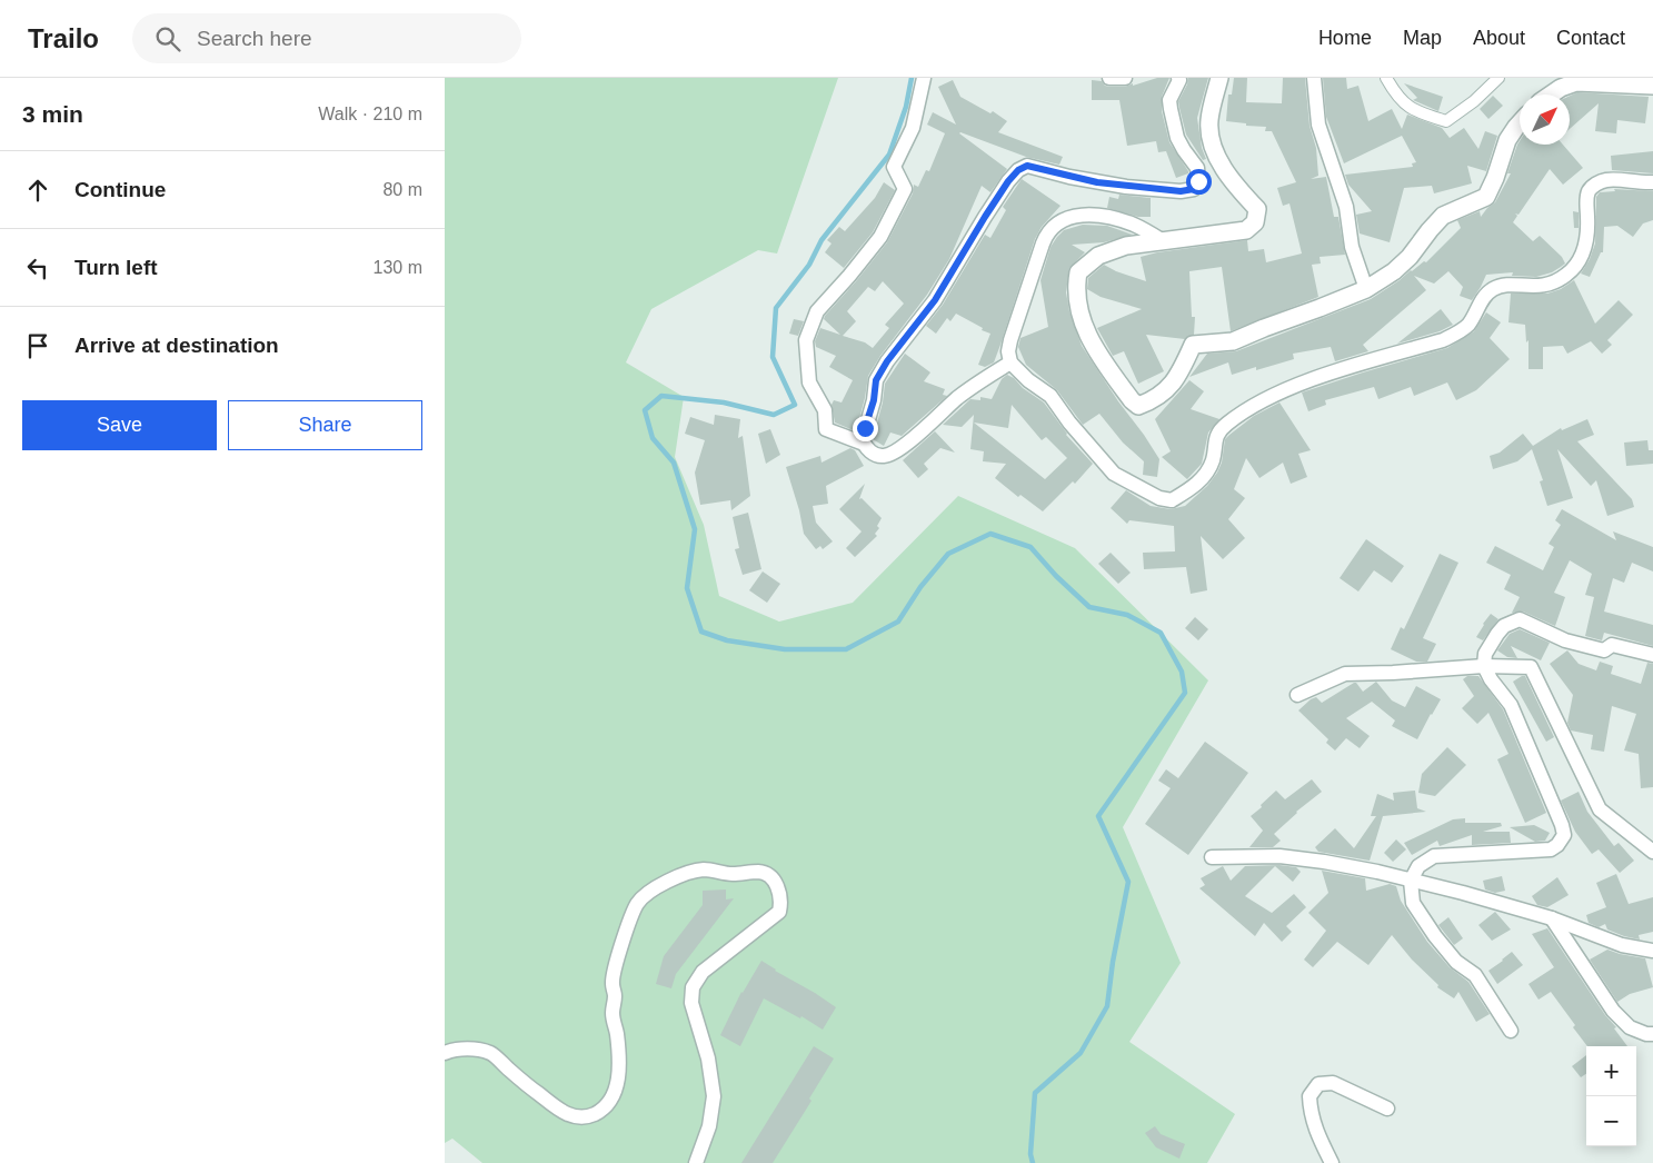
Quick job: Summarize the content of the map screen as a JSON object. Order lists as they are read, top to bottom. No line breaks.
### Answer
{"north":"top right","page":{"header":"Trailo","search":"Search here","nav":["Home","Map","About","Contact"],"heading":["3 min","Walk · 210 m"],"list":[["Continue","80 m"],["Turn left","130 m"],"Arrive at destination"],"buttons":["Save","Share"],"map_buttons":["+","−"]}}
